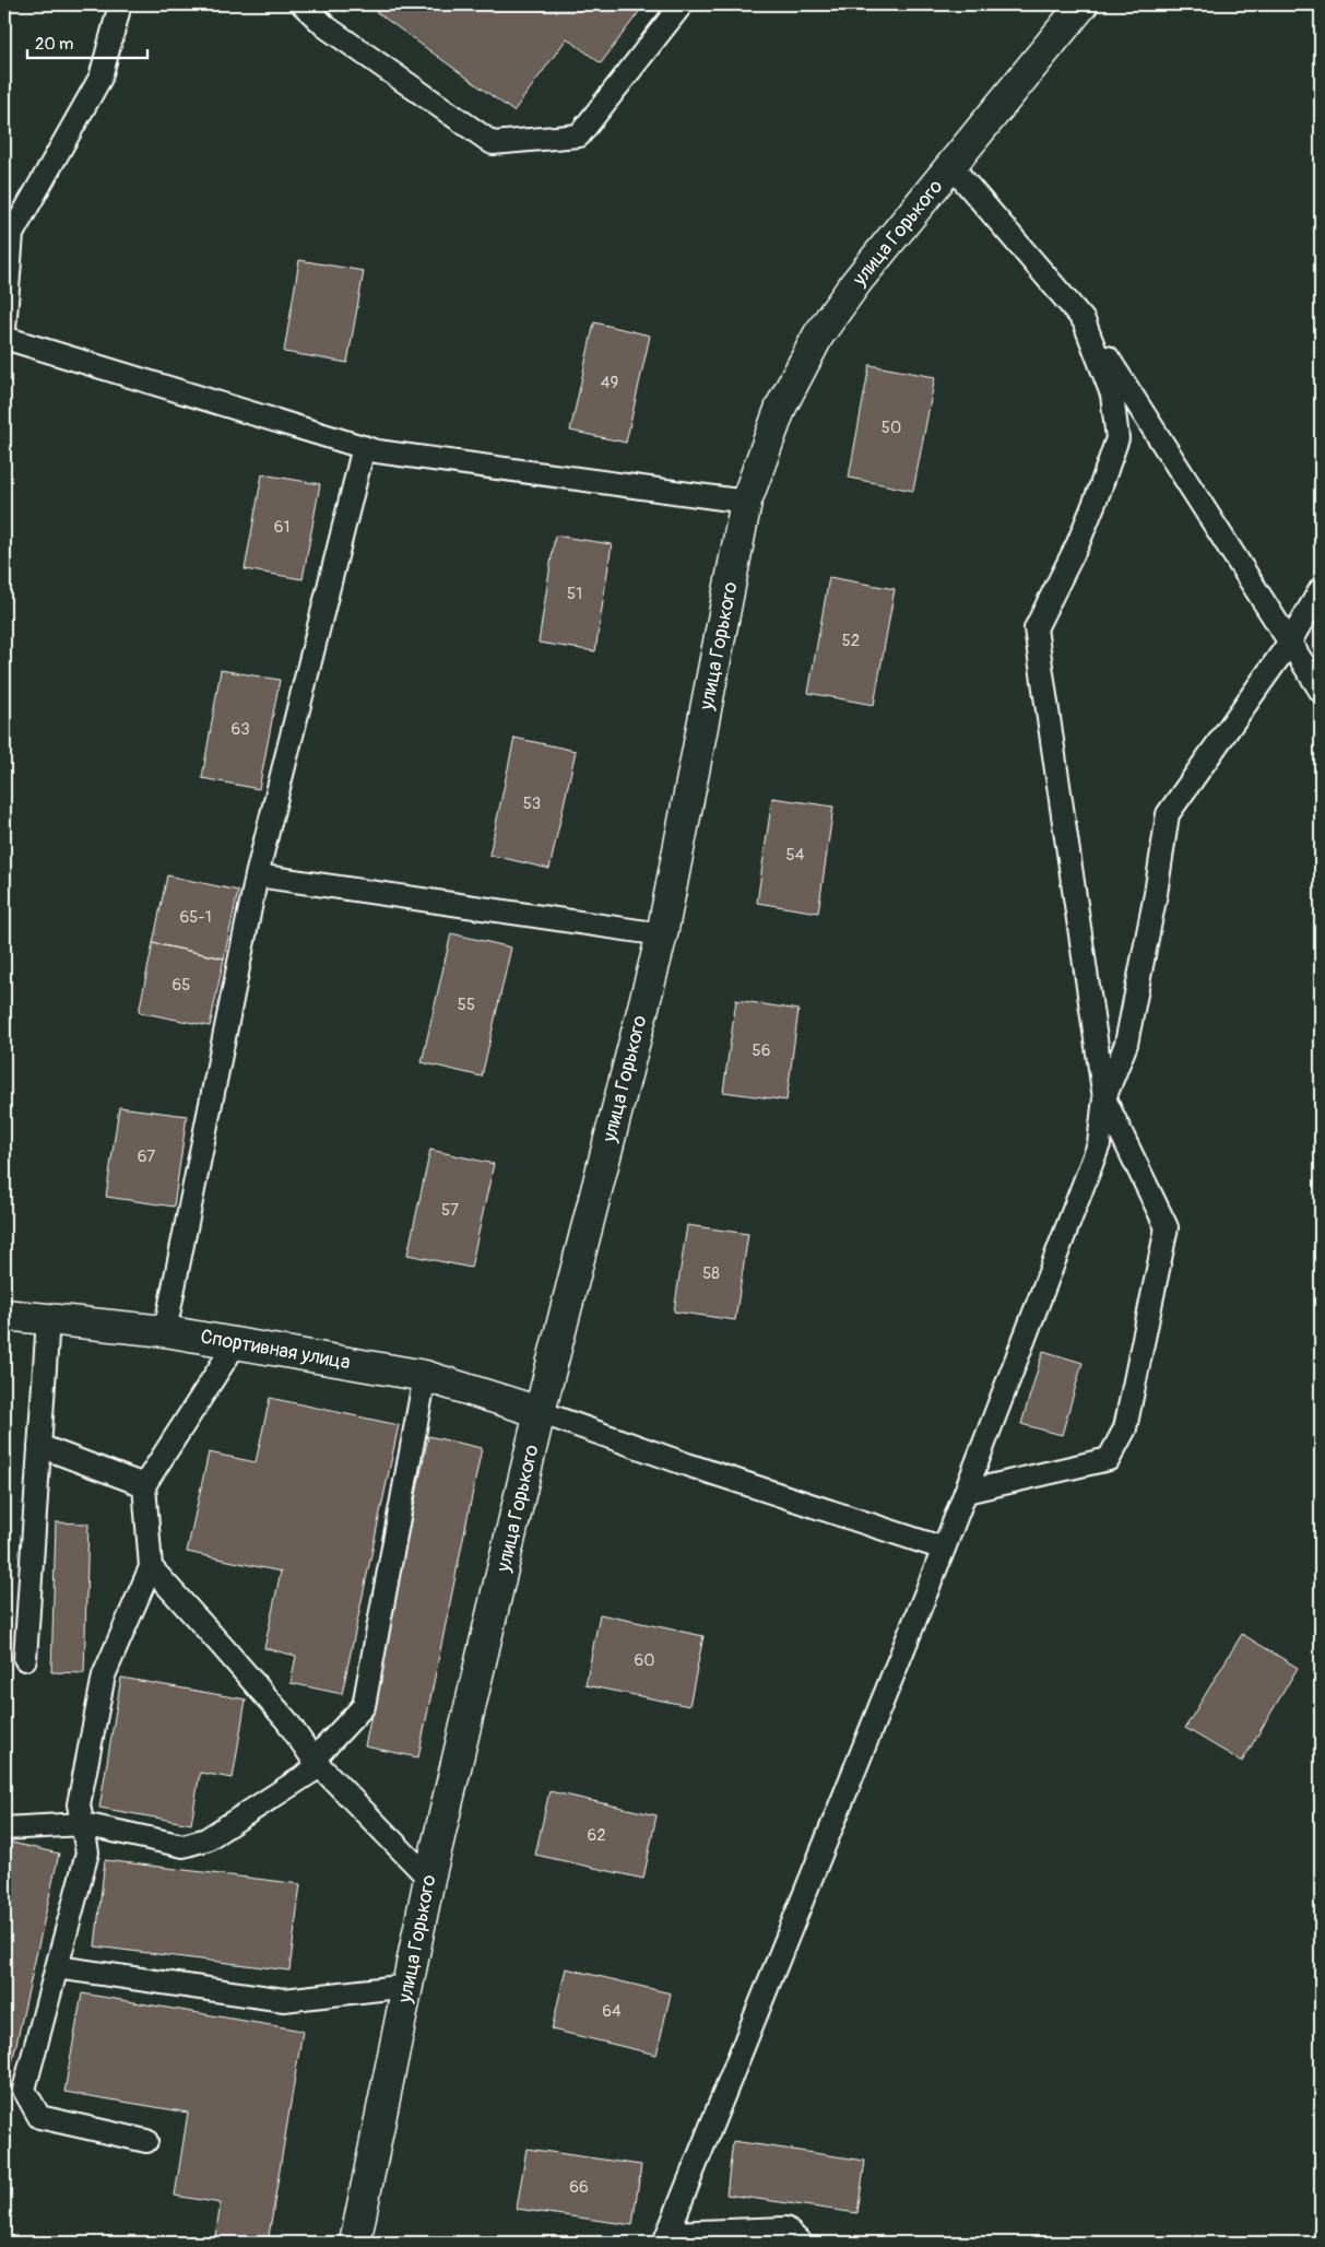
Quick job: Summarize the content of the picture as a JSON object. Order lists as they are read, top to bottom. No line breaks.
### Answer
{"streets":{"street":["улица Горького","Спортивная улица"]},"crossings":[["улица Горького","Спортивная улица"]],"house_numbers":["49","50","61","51","52","63","53","54","65-1","65","55","56","67","57","58","60","62","64","66"],"scale_bar":"20 m"}
